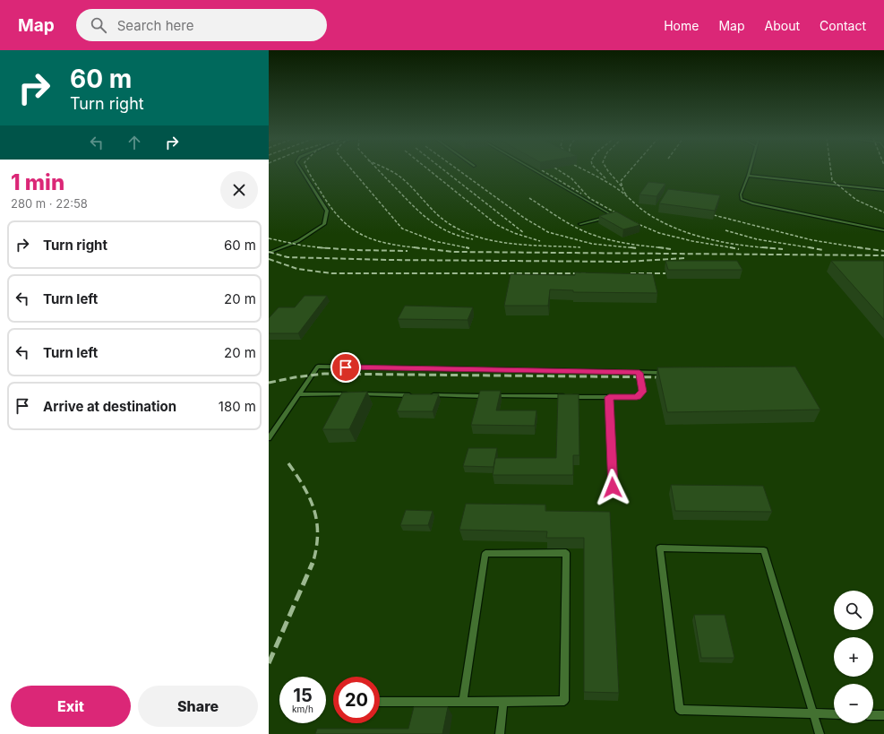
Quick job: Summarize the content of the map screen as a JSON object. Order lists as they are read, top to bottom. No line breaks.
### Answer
{"page":{"header":"Map","search":"Search here","nav":["Home","Map","About","Contact"],"turn":["60 m","Turn right"],"heading":["1 min","280 m · 22:58"],"list":[{"name":"Turn right","value":"60 m"},{"name":"Turn left","value":"20 m"},{"name":"Turn left","value":"20 m"},{"name":"Arrive at destination","value":"180 m"}],"map_buttons":["+","−"],"speed":"15 km/h","limit":"20","buttons":["Exit","Share"]}}
